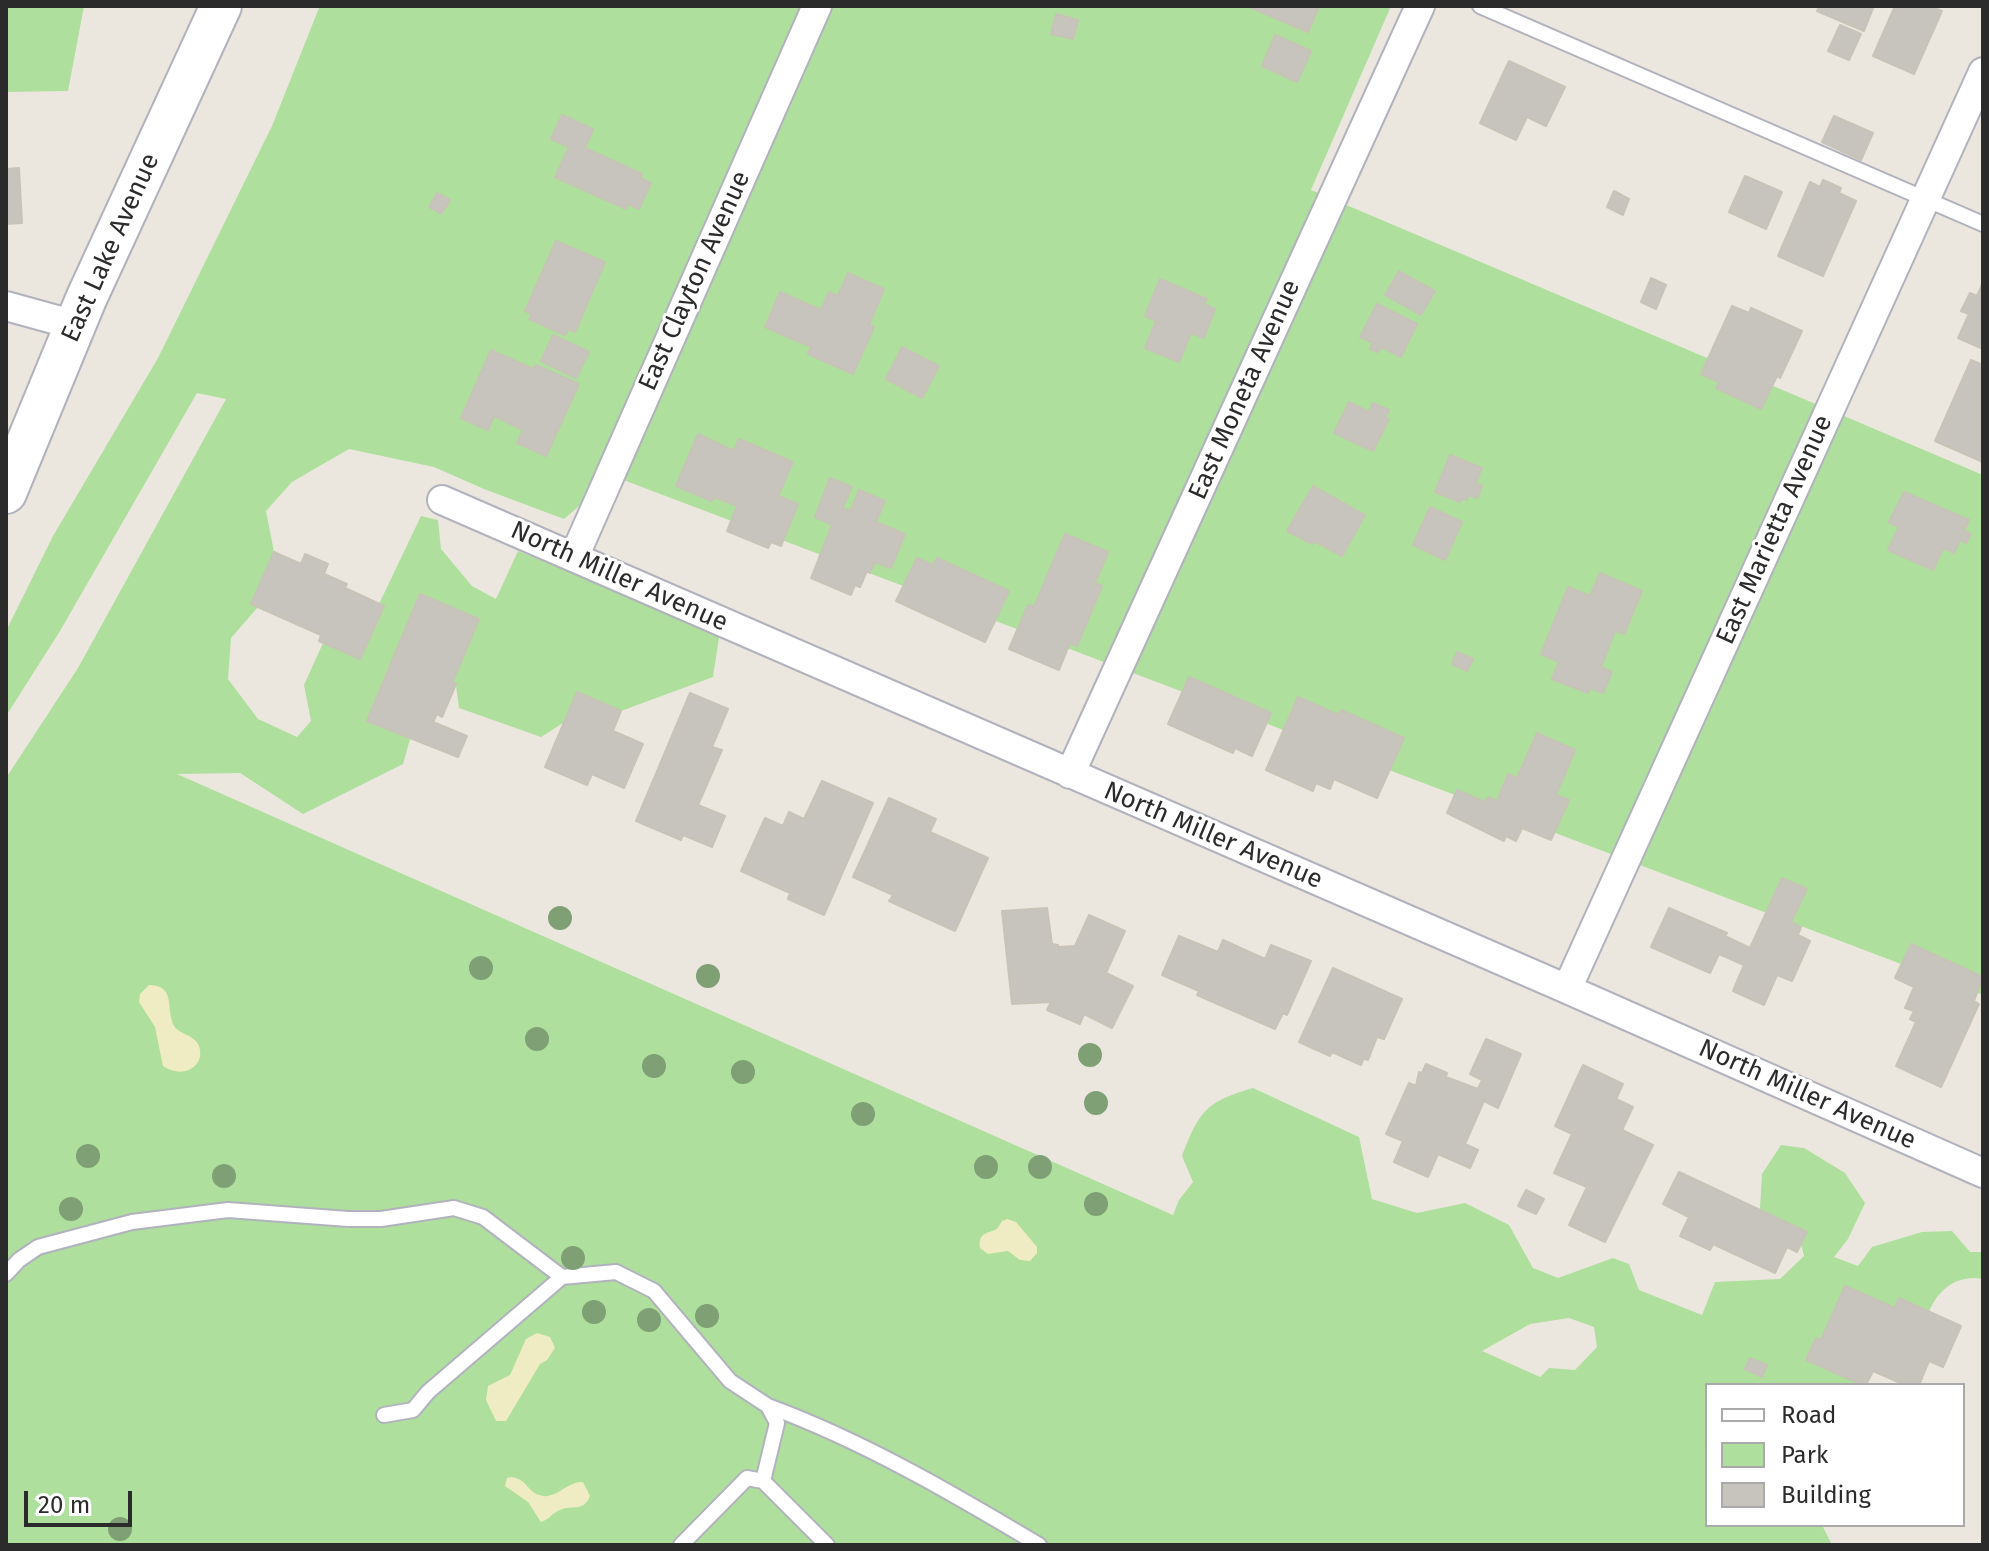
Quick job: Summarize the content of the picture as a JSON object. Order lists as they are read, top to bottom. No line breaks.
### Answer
{"streets":{"street":["East Lake Avenue","East Clayton Avenue","East Moneta Avenue","East Marietta Avenue","North Miller Avenue"]},"crossings":[["East Clayton Avenue","North Miller Avenue"],["East Moneta Avenue","North Miller Avenue"],["East Marietta Avenue","North Miller Avenue"]],"legend":["Road","Park","Building"],"scale_bar":"20 m"}
